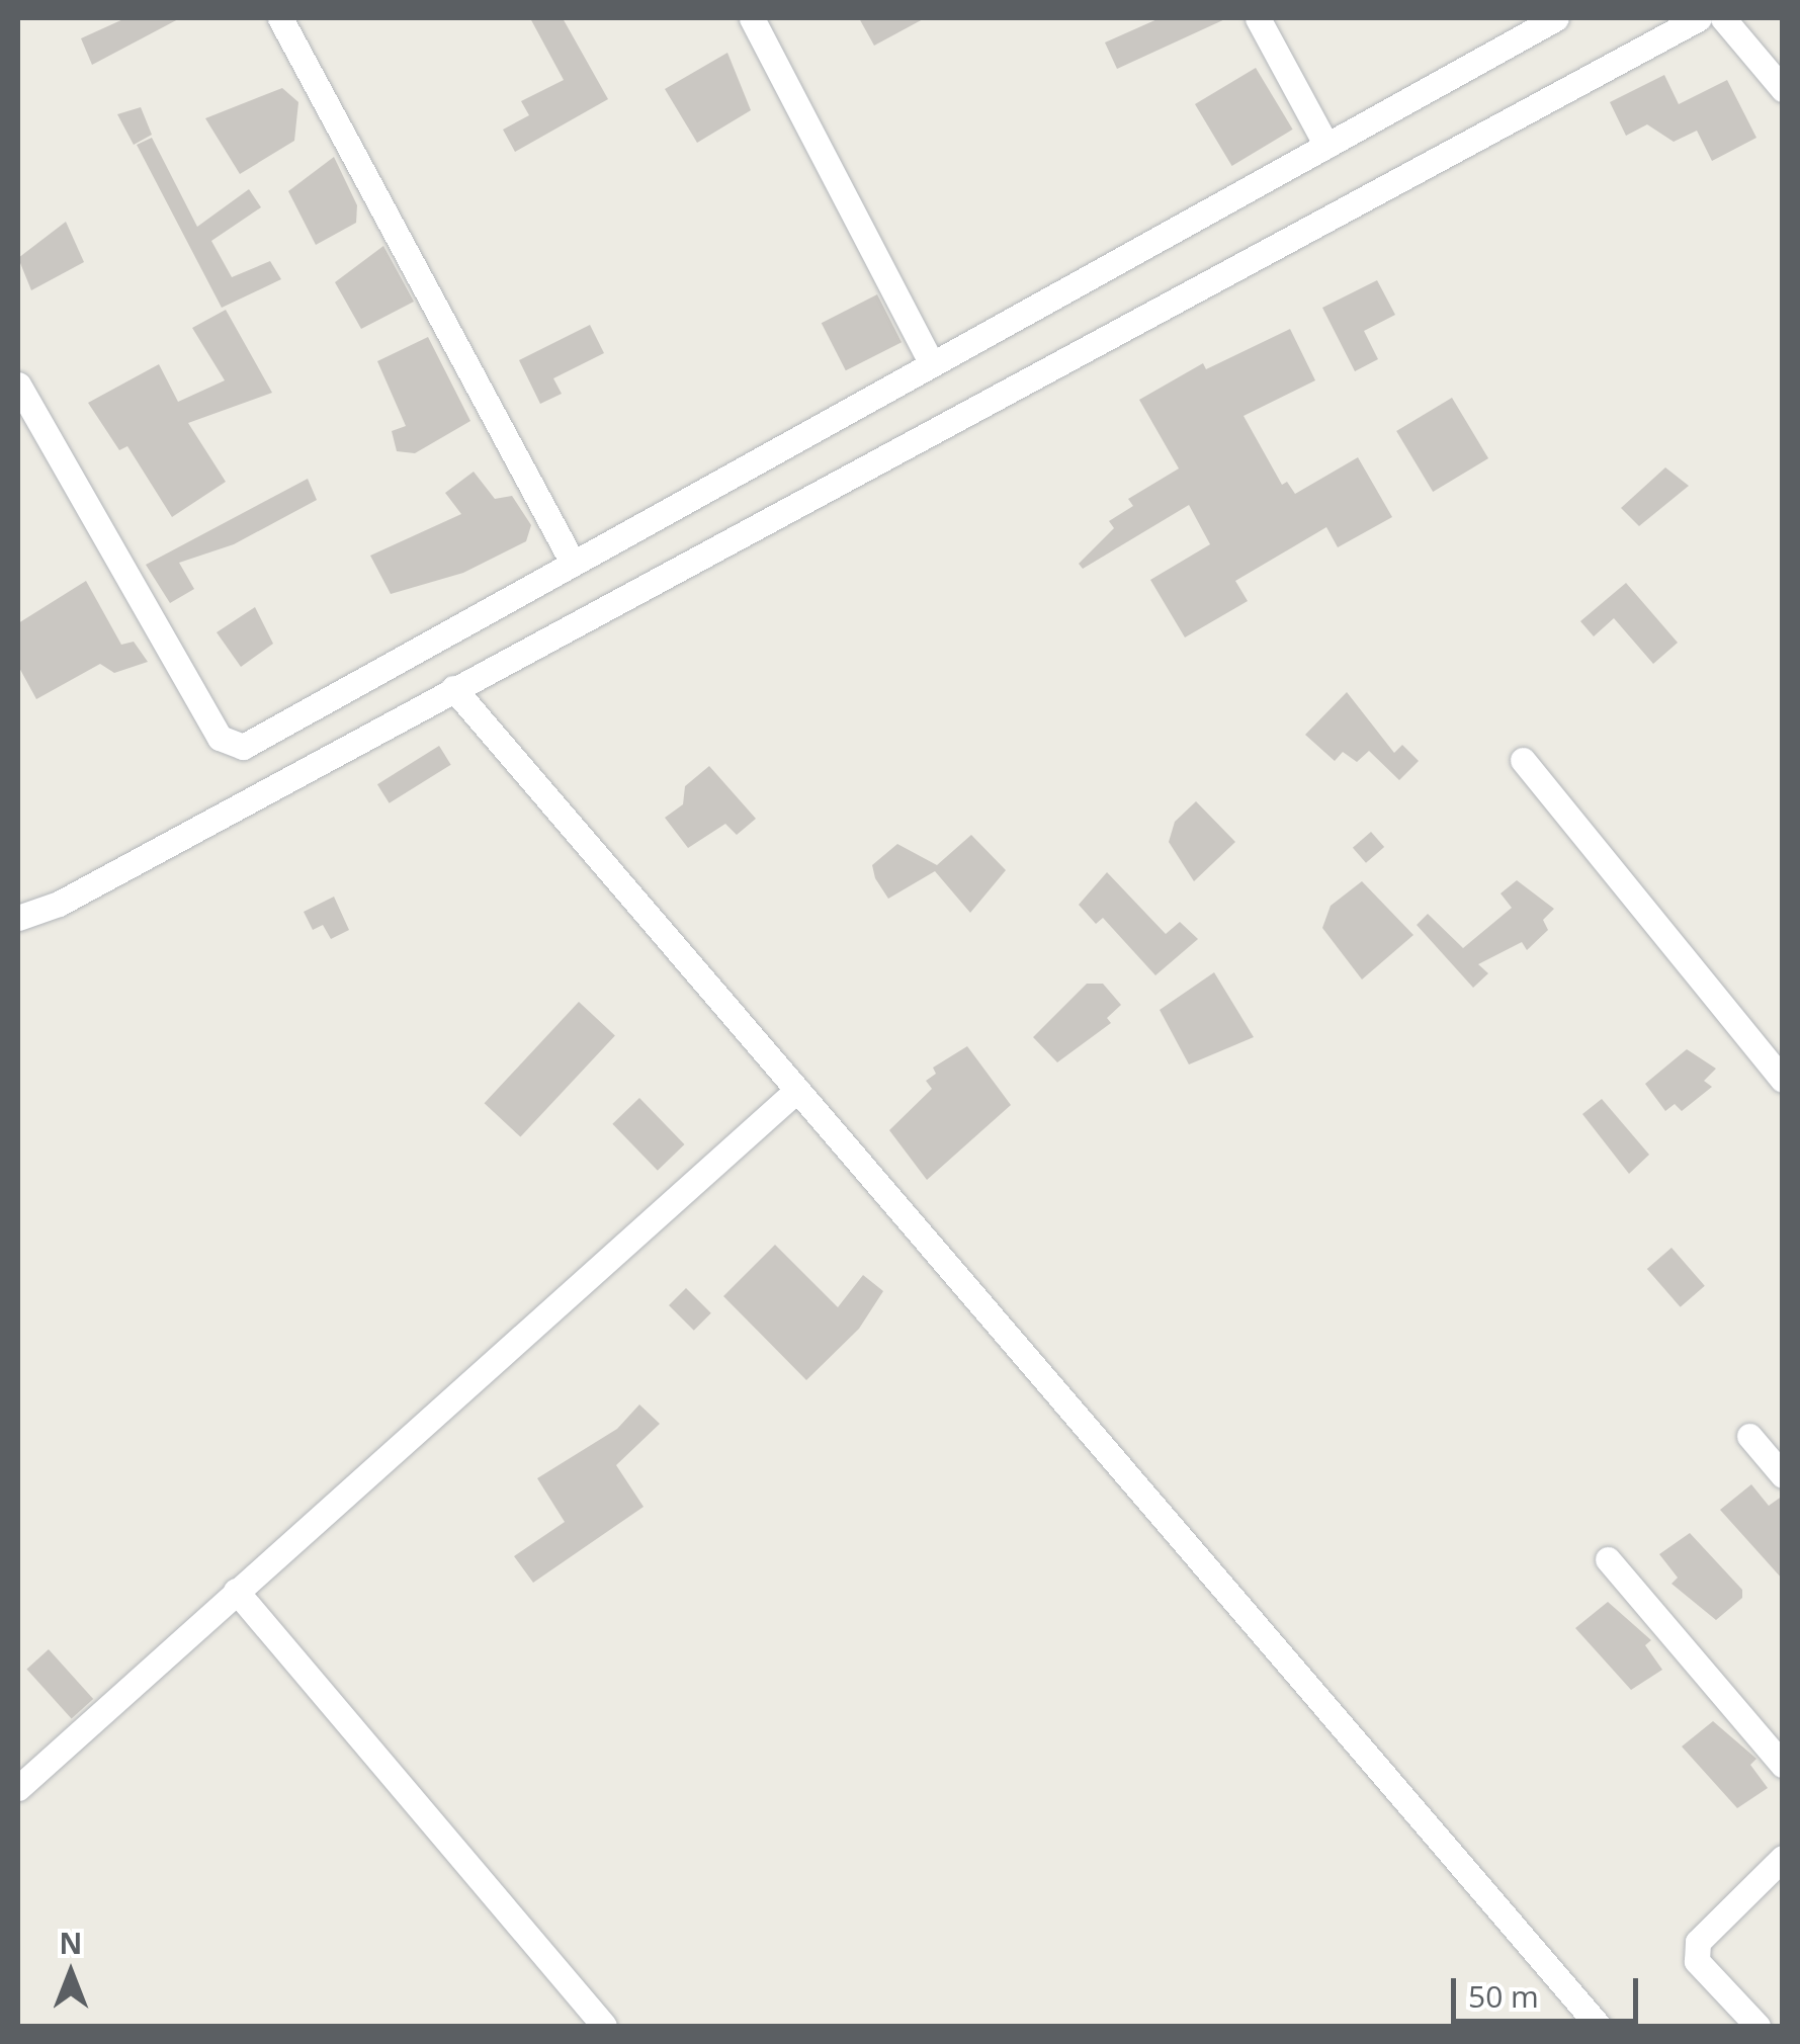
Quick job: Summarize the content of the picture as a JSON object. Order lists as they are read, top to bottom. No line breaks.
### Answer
{"scale_bar":"50 m","north":"top"}
